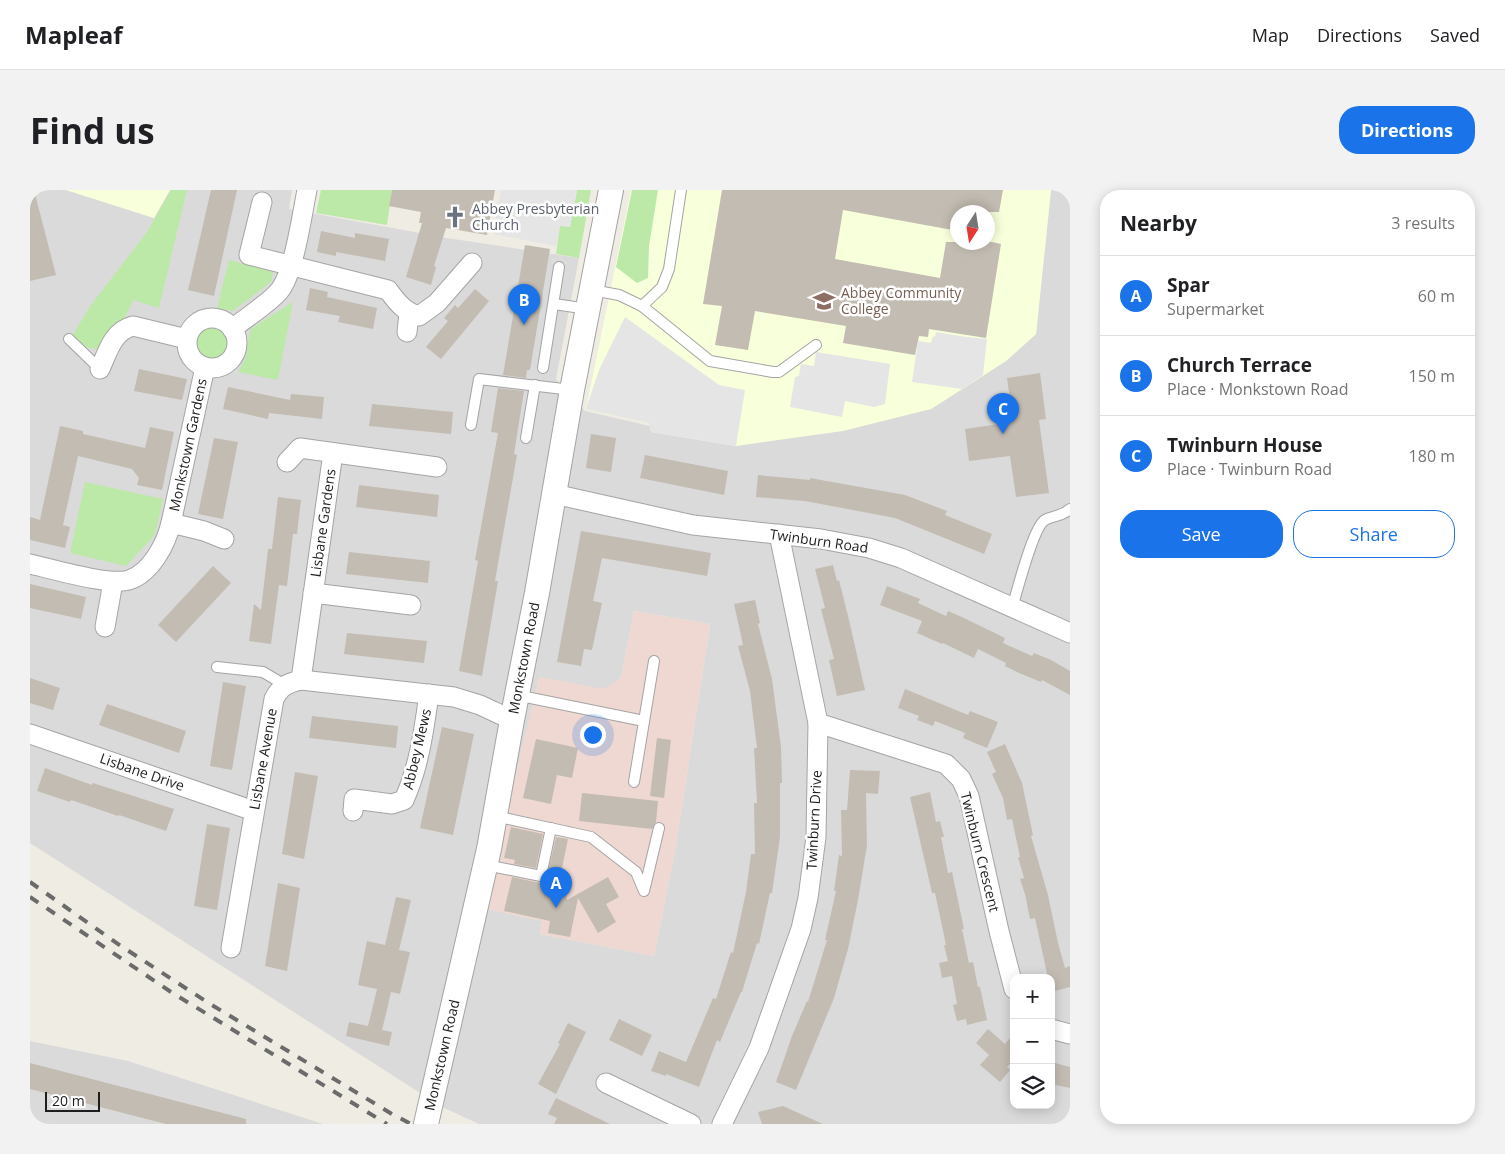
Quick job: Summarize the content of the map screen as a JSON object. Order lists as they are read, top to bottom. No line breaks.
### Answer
{"streets":{"street":["Monkstown Gardens","Lisbane Gardens","Twinburn Road","Monkstown Road","Abbey Mews","Lisbane Avenue","Lisbane Drive","Twinburn Drive","Twinburn Crescent"]},"crossings":[["Lisbane Gardens","Lisbane Avenue"],["Twinburn Road","Monkstown Road"],["Twinburn Road","Twinburn Drive"],["Lisbane Avenue","Lisbane Drive"],["Twinburn Drive","Twinburn Crescent"]],"places":{"church":["Abbey Presbyterian Church"],"school or university":["Abbey Community College"]},"scale_bar":"20 m","north":"bottom","page":{"header":"Mapleaf","nav":["Map","Directions","Saved"],"buttons":["Directions",["Save","Share"]],"title":"Find us","heading":["Nearby","3 results"],"list":[{"mark":"A","name":"Spar","note":"Supermarket","value":"60 m"},{"mark":"B","name":"Church Terrace","note":"Place · Monkstown Road","value":"150 m"},{"mark":"C","name":"Twinburn House","note":"Place · Twinburn Road","value":"180 m"}],"pins":["B","C","A"],"map_buttons":["+","−"],"scale":"20 m"}}
